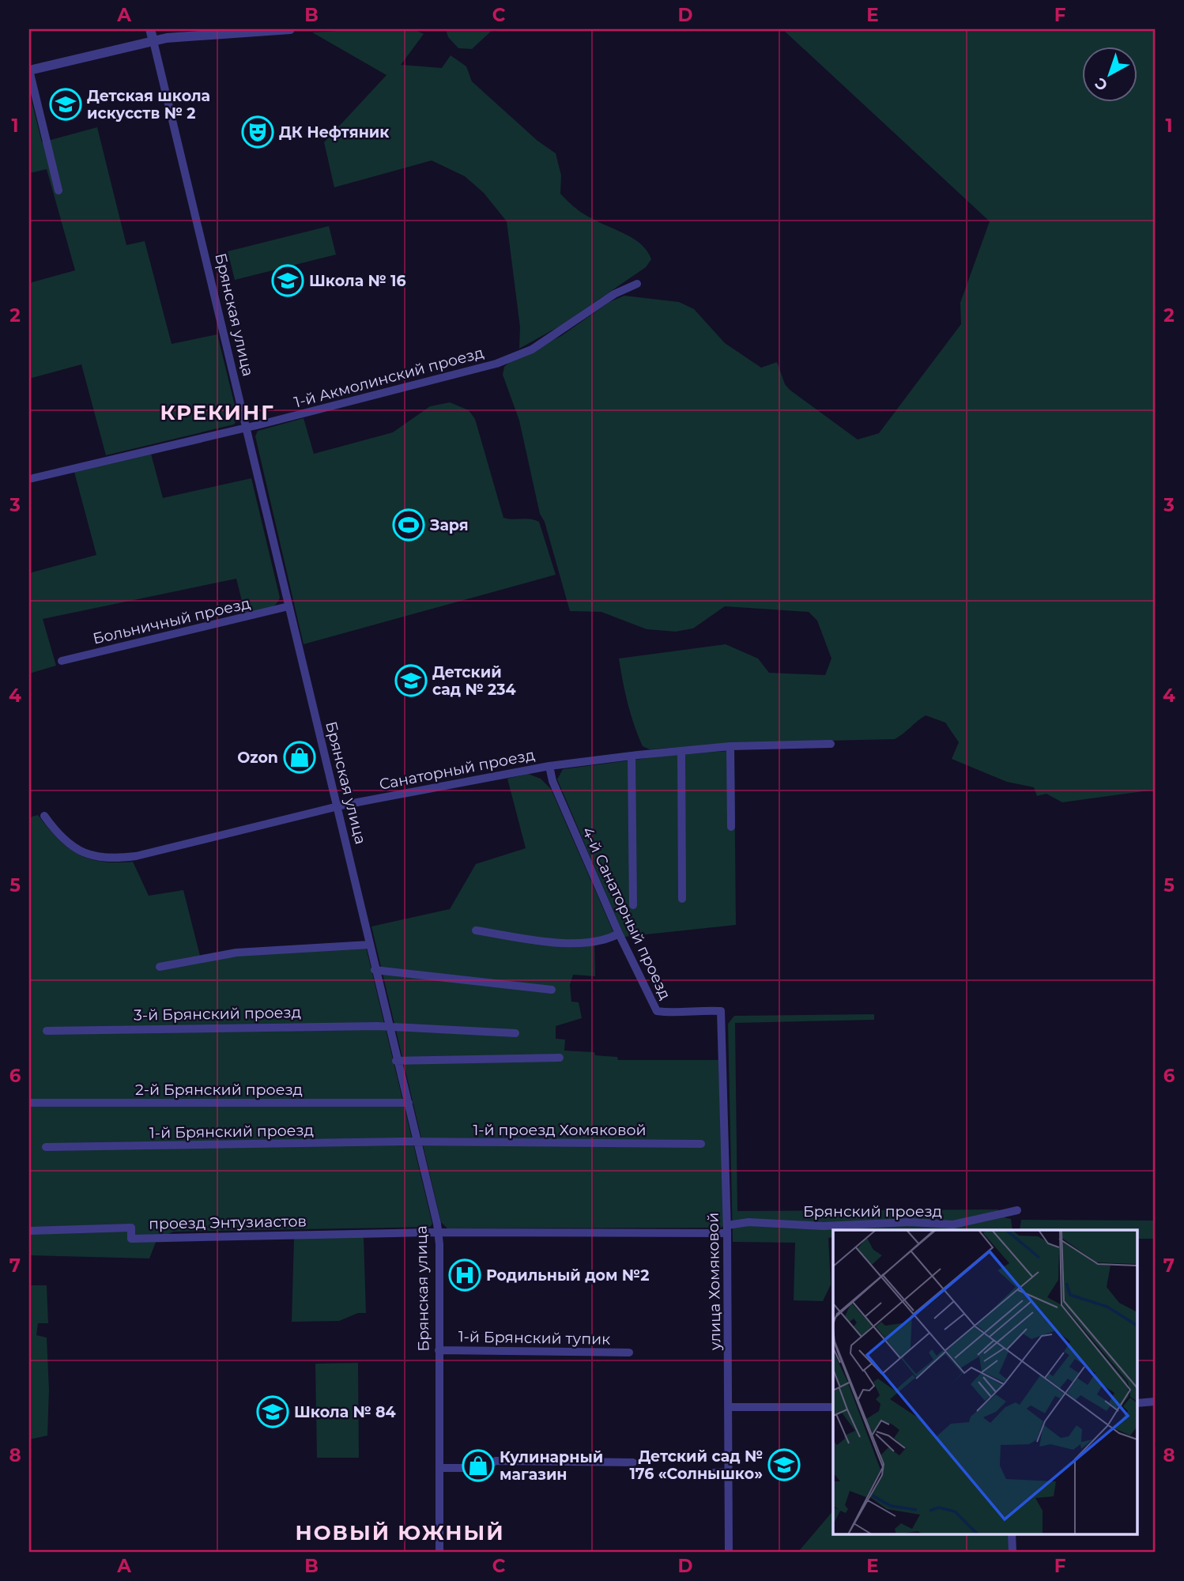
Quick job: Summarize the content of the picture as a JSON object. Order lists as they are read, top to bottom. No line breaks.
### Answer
{"streets":{"street":["Брянская улица","1-й Акмолинский проезд","Больничный проезд","Санаторный проезд","4-й Санаторный проезд","3-й Брянский проезд","2-й Брянский проезд","1-й проезд Хомяковой","1-й Брянский проезд","Брянский проезд","проезд Энтузиастов","улица Хомяковой","1-й Брянский тупик"]},"crossings":[["Брянская улица","1-й Акмолинский проезд"],["Брянская улица","Больничный проезд"],["Брянская улица","Санаторный проезд"],["Брянская улица","3-й Брянский проезд"],["Брянская улица","2-й Брянский проезд"],["Брянская улица","1-й проезд Хомяковой"],["Брянская улица","1-й Брянский проезд"],["Брянская улица","Брянский проезд"],["Брянская улица","проезд Энтузиастов"],["Брянская улица","1-й Брянский тупик"],["Санаторный проезд","4-й Санаторный проезд"],["4-й Санаторный проезд","улица Хомяковой"],["1-й проезд Хомяковой","1-й Брянский проезд"],["Брянский проезд","проезд Энтузиастов"],["Брянский проезд","улица Хомяковой"]],"districts":["КРЕКИНГ","НОВЫЙ ЮЖНЫЙ"],"places":{"school or university":["Детская школа искусств № 2","Школа № 16","Детский сад № 234","Школа № 84","Детский сад № 176 «Солнышко»"],"theatre":["ДК Нефтяник"],"sports":["Заря"],"shop":["Ozon","Кулинарный магазин"],"hospital":["Родильный дом №2"]},"north":"bottom left","grid":{"columns":["A","B","C","D","E","F"],"rows":["1","2","3","4","5","6","7","8"]}}
